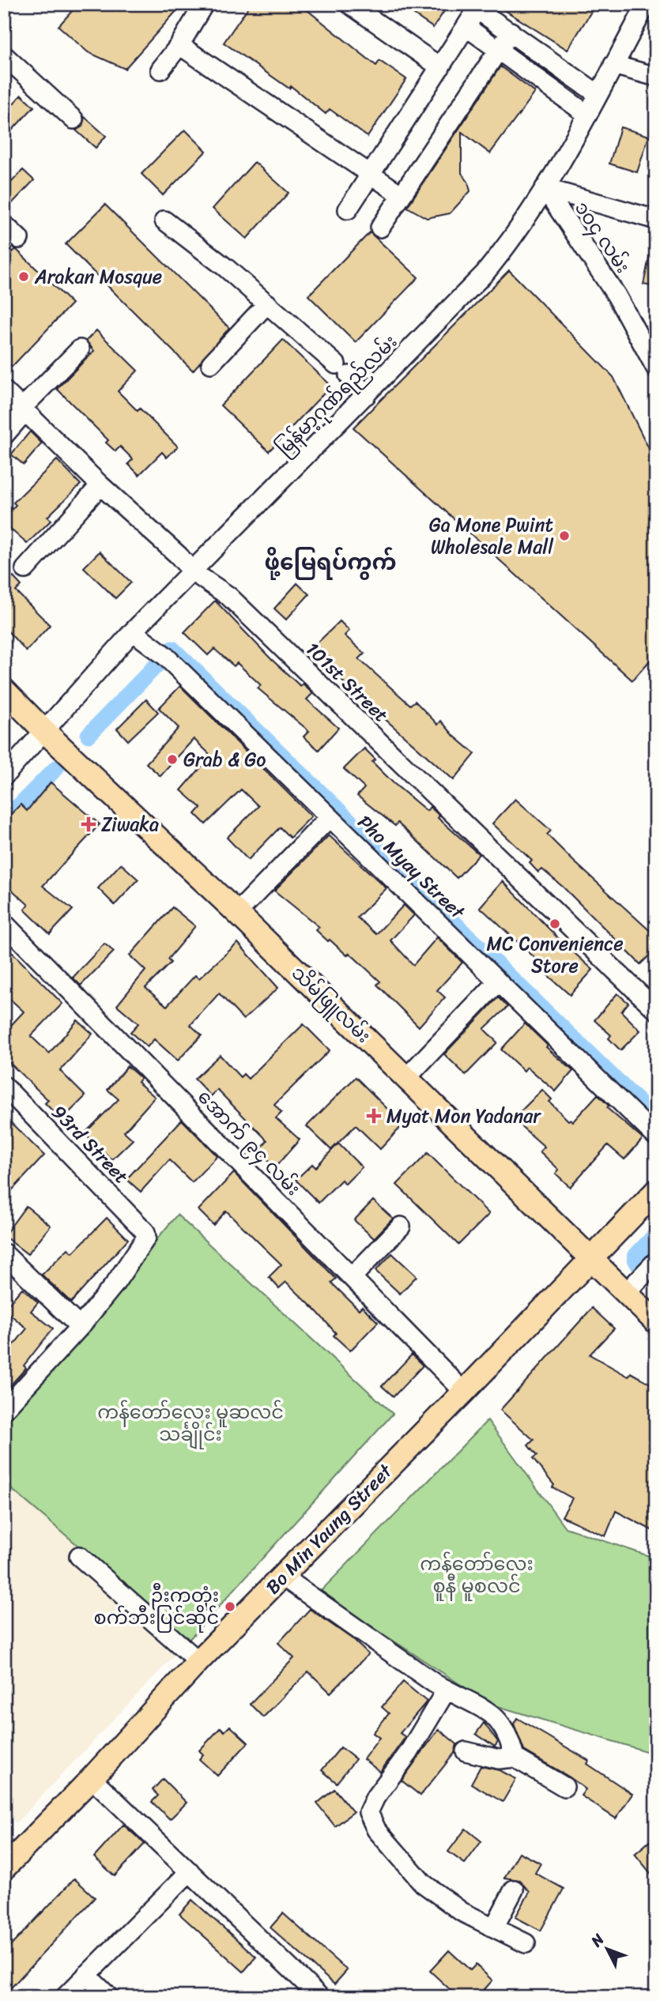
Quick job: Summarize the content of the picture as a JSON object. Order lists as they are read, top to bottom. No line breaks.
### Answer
{"streets":{"main road":["သိမ်ဖြူလမ်း","Bo Min Yaung Street"],"street":["၁၀၄ လမ်း","မြန်မာ့ဂုဏ်ရည်လမ်း","101st Street","Pho Myay Street","အောက် ၉၄ လမ်း","93rd Street"]},"crossings":[["၁၀၄ လမ်း","မြန်မာ့ဂုဏ်ရည်လမ်း"],["မြန်မာ့ဂုဏ်ရည်လမ်း","101st Street"],["မြန်မာ့ဂုဏ်ရည်လမ်း","Pho Myay Street"],["မြန်မာ့ဂုဏ်ရည်လမ်း","သိမ်ဖြူလမ်း"],["သိမ်ဖြူလမ်း","Bo Min Yaung Street"],["အောက် ၉၄ လမ်း","Bo Min Yaung Street"]],"districts":["ဖို့မြေရပ်ကွက်"],"parks":["ကန်တော်လေး မူဆလင် သင်္ချိုင်း","ကန်တော်လေး စူနီ မူစလင်"],"places":{"other":["Arakan Mosque","Ga Mone Pwint Wholesale Mall","Grab & Go","MC Convenience Store","ဦးကတုံး စက်ဘီးပြင်ဆိုင်"],"health":["Ziwaka","Myat Mon Yadanar"]},"north":"top left"}
